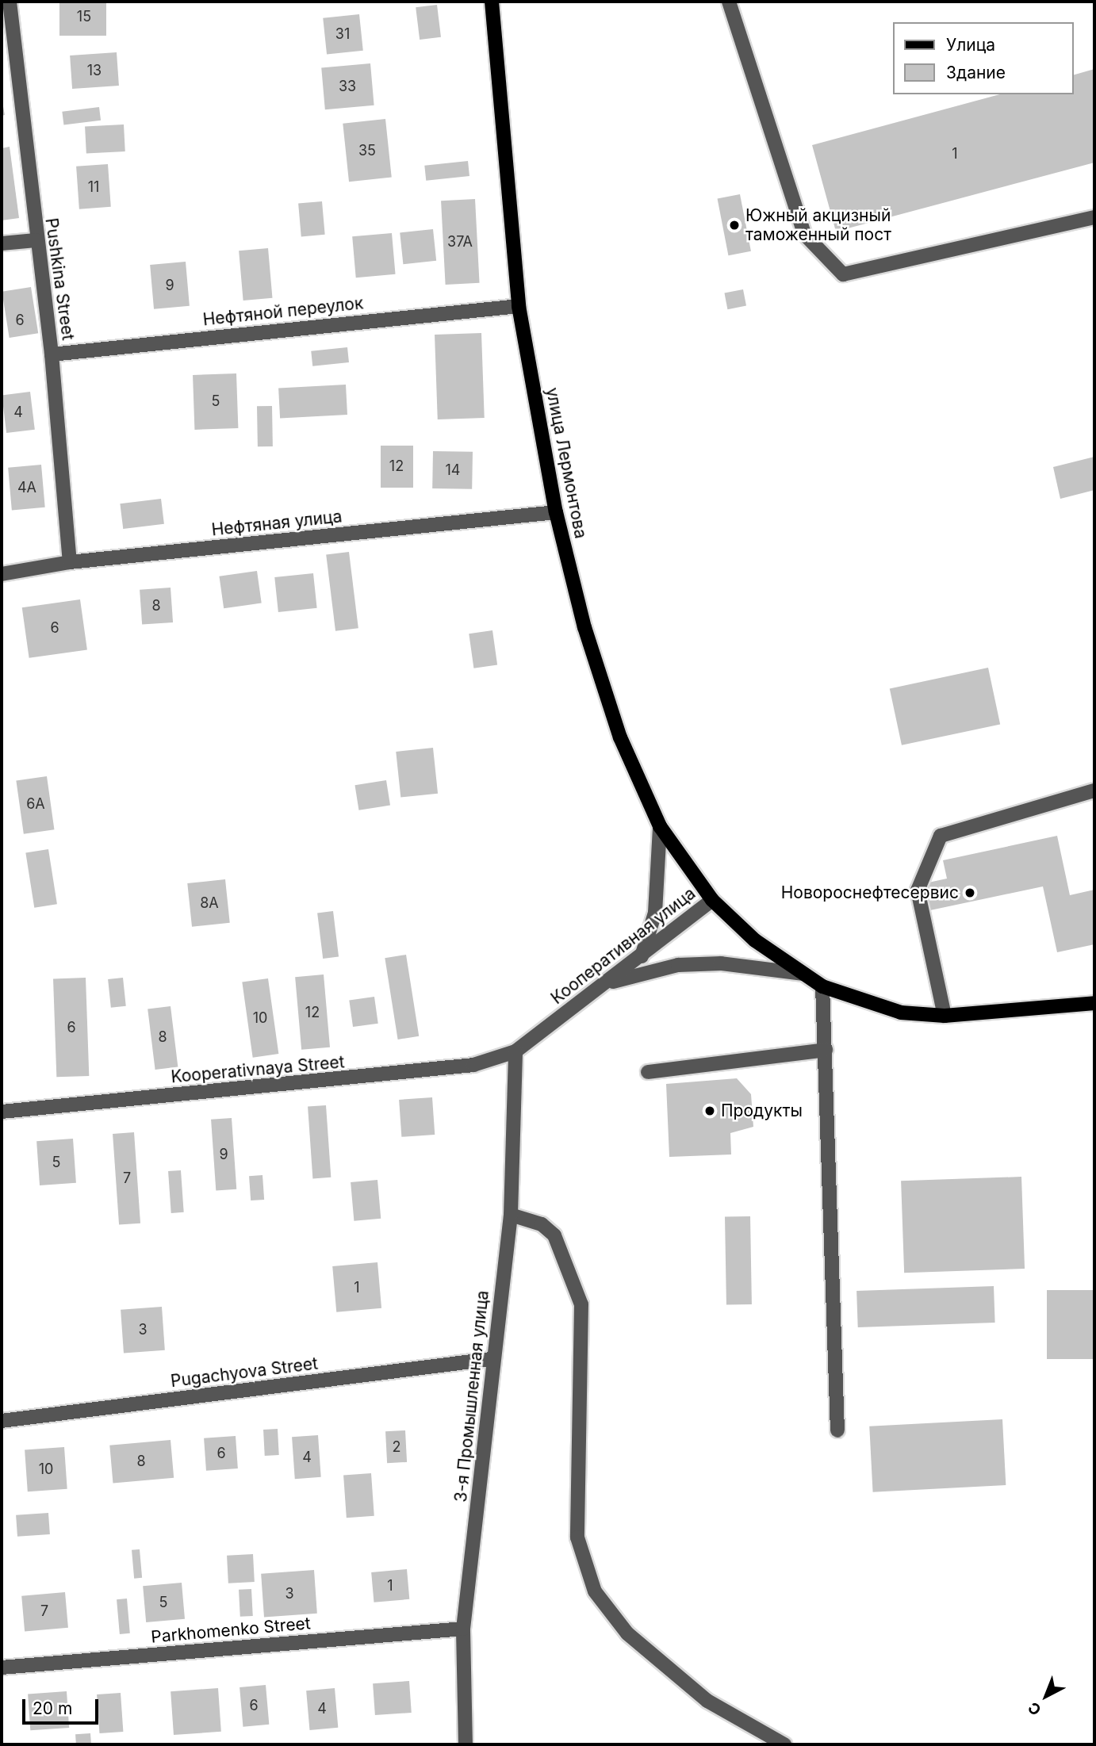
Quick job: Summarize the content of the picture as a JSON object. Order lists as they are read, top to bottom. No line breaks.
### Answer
{"streets":{"main road":["улица Лермонтова","Кооперативная улица"],"street":["Pushkina Street","Нефтяной переулок","Нефтяная улица","Kooperativnaya Street","Pugachyova Street","3-я Промышленная улица","Parkhomenko Street"]},"crossings":[["Pushkina Street","Нефтяной переулок"],["Pushkina Street","Нефтяная улица"],["Нефтяной переулок","улица Лермонтова"],["улица Лермонтова","Нефтяная улица"],["улица Лермонтова","Кооперативная улица"],["Кооперативная улица","Kooperativnaya Street"],["Кооперативная улица","3-я Промышленная улица"],["Kooperativnaya Street","3-я Промышленная улица"],["Pugachyova Street","3-я Промышленная улица"],["3-я Промышленная улица","Parkhomenko Street"]],"places":["Южный акцизный таможенный пост","Новороснефтесервис","Продукты"],"house_numbers":["15","31","13","33","35","1","11","37А","9","6","5","4","12","14","4А","8","6","6А","8А","12","10","6","8","9","5","7","1","3","2","6","4","8","10","1","3","5","7","6","4"],"legend":["Улица","Здание"],"scale_bar":"20 m","north":"bottom left"}
